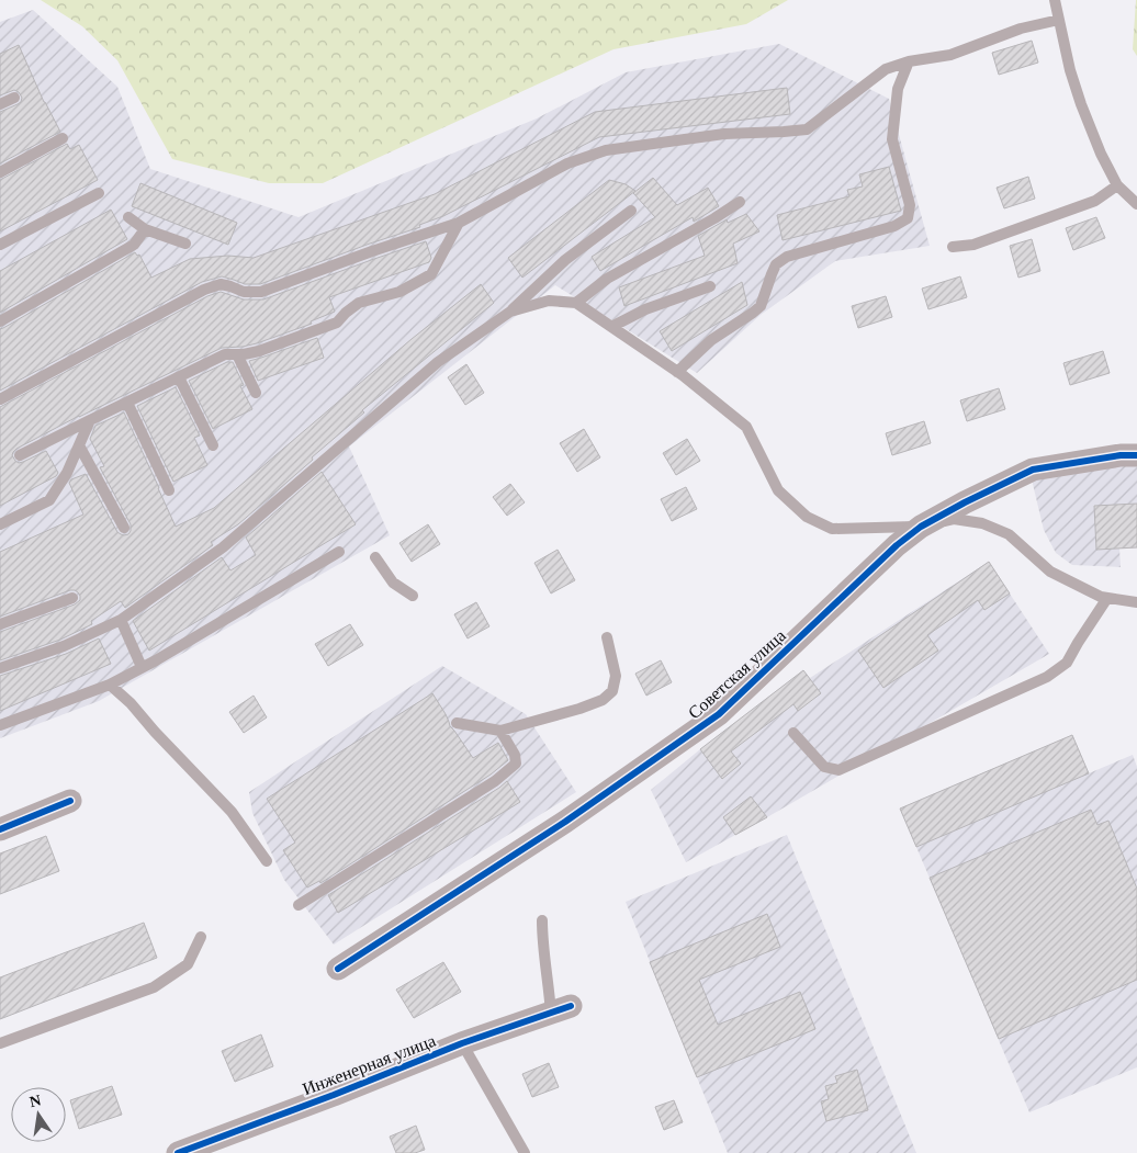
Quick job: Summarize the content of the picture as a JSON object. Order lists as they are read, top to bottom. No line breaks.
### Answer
{"streets":{"street":["Советская улица","Инженерная улица"]},"north":"top"}
